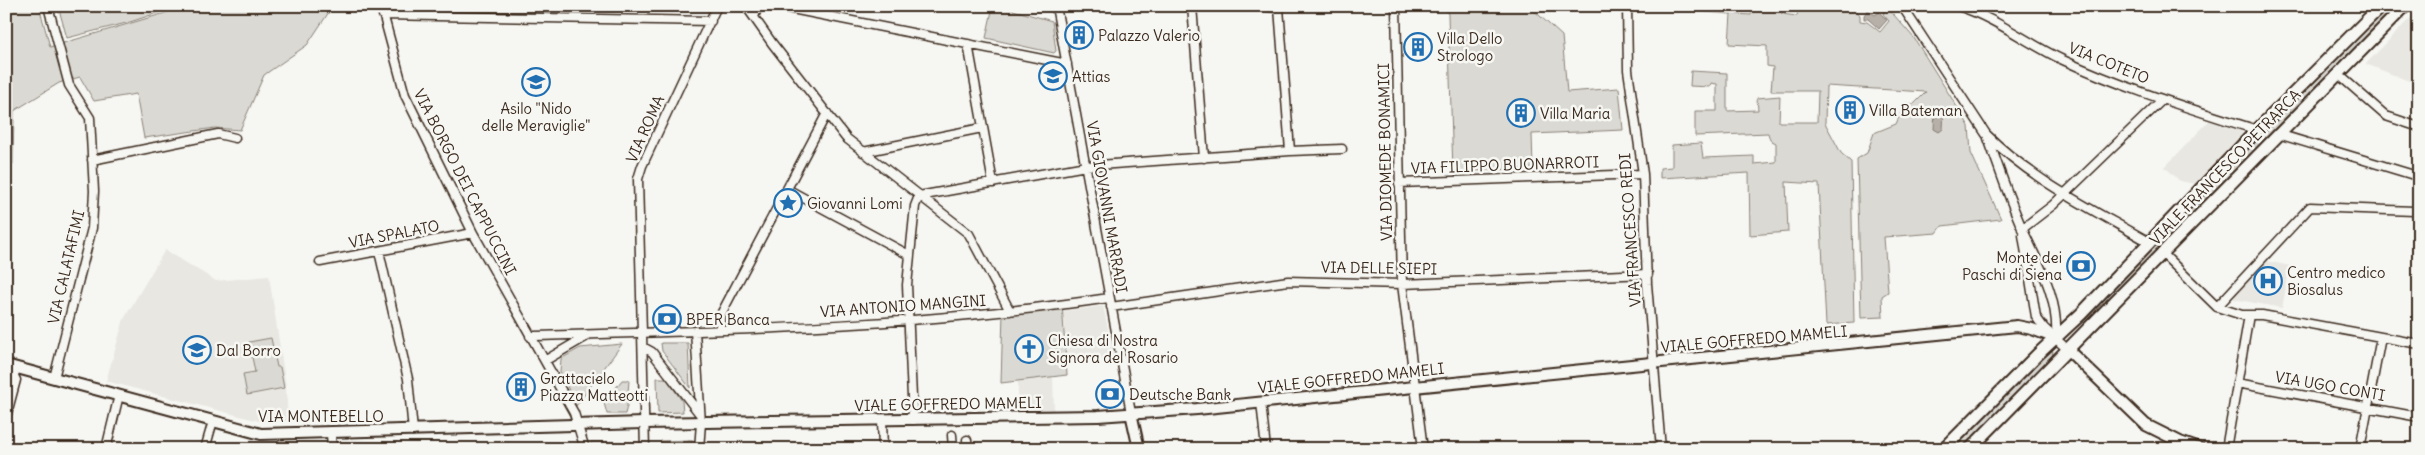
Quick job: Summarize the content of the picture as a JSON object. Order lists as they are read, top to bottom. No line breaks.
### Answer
{"streets":{"main road":["VIALE FRANCESCO PETRARCA"],"street":["VIA COTETO","VIA ROMA","VIA DIOMEDE BONAMICI","VIA FILIPPO BUONARROTI","VIA BORGO DEI CAPPUCCINI","VIA GIOVANNI MARRADI","VIA FRANCESCO REDI","VIA SPALATO","VIA CALATAFIMI","VIA DELLE SIEPI","VIA ANTONIO MANGINI","VIALE GOFFREDO MAMELI","VIA UGO CONTI","VIA MONTEBELLO"]},"crossings":[["VIA COTETO","VIALE FRANCESCO PETRARCA"],["VIA ROMA","VIA ANTONIO MANGINI"],["VIA ROMA","VIALE GOFFREDO MAMELI"],["VIA ROMA","VIA MONTEBELLO"],["VIA DIOMEDE BONAMICI","VIA FILIPPO BUONARROTI"],["VIA DIOMEDE BONAMICI","VIA DELLE SIEPI"],["VIA DIOMEDE BONAMICI","VIALE GOFFREDO MAMELI"],["VIA FILIPPO BUONARROTI","VIA FRANCESCO REDI"],["VIALE FRANCESCO PETRARCA","VIALE GOFFREDO MAMELI"],["VIA BORGO DEI CAPPUCCINI","VIA SPALATO"],["VIA BORGO DEI CAPPUCCINI","VIA ANTONIO MANGINI"],["VIA BORGO DEI CAPPUCCINI","VIA MONTEBELLO"],["VIA GIOVANNI MARRADI","VIA DELLE SIEPI"],["VIA GIOVANNI MARRADI","VIA ANTONIO MANGINI"],["VIA GIOVANNI MARRADI","VIALE GOFFREDO MAMELI"],["VIA FRANCESCO REDI","VIA DELLE SIEPI"],["VIA FRANCESCO REDI","VIALE GOFFREDO MAMELI"],["VIA CALATAFIMI","VIA MONTEBELLO"],["VIALE GOFFREDO MAMELI","VIA MONTEBELLO"]],"places":{"building":["Palazzo Valerio","Villa Dello Strologo","Villa Bateman","Villa Maria","Grattacielo Piazza Matteotti"],"school or university":["Attias","Asilo \"Nido delle Meraviglie\"","Dal Borro"],"place":["Giovanni Lomi"],"bank":["Monte dei Paschi di Siena","BPER Banca","Deutsche Bank"],"hospital":["Centro medico Biosalus"],"church":["Chiesa di Nostra Signora del Rosario"]}}
